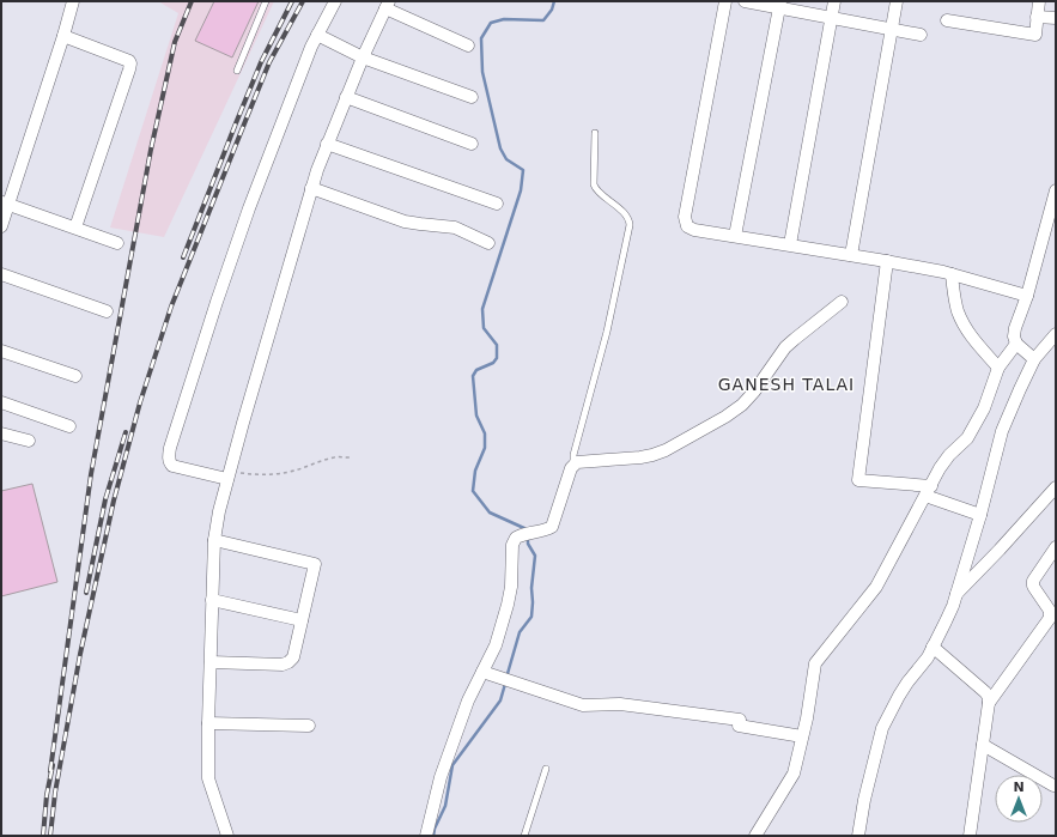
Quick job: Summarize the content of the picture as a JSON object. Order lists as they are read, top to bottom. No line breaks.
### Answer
{"districts":["GANESH TALAI"],"north":"top"}
